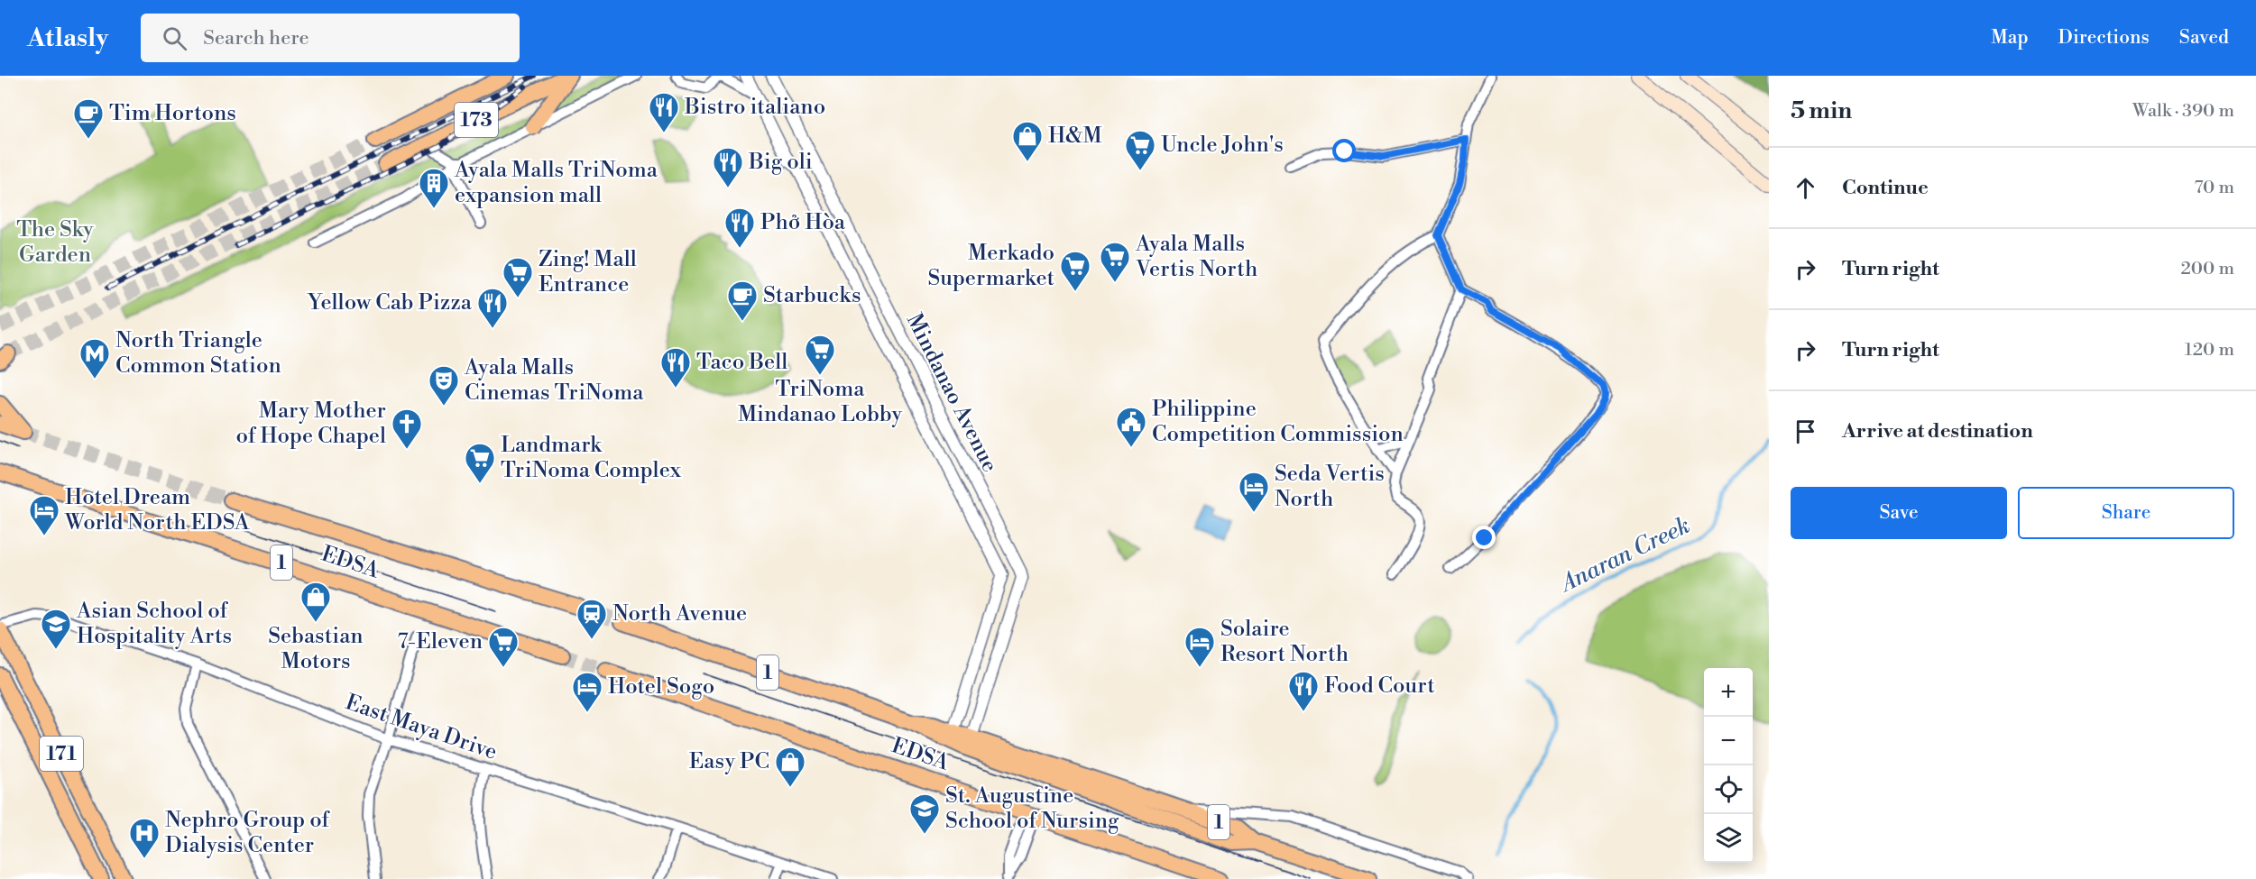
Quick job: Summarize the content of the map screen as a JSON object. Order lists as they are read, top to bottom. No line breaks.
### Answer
{"streets":{"main road":["173","1","EDSA","171"],"street":["Mindanao Avenue","East Maya Drive"]},"crossings":[["Mindanao Avenue","EDSA"],["East Maya Drive","171"]],"water":["Anaran Creek"],"parks":["The Sky Garden"],"places":{"restaurant":["Bistro italiano","Big oli","Phở Hòa","Yellow Cab Pizza","Taco Bell","Food Court"],"cafe":["Tim Hortons","Starbucks"],"shop":["H&M","Sebastian Motors","Easy PC"],"supermarket":["Uncle John's","Ayala Malls Vertis North","Merkado Supermarket","Zing! Mall Entrance","TriNoma Mindanao Lobby","Landmark TriNoma Complex","7-Eleven"],"building":["Ayala Malls TriNoma expansion mall"],"metro station":["North Triangle Common Station"],"theatre":["Ayala Malls Cinemas TriNoma"],"public building":["Philippine Competition Commission"],"church":["Mary Mother of Hope Chapel"],"hotel":["Seda Vertis North","Hotel Dream World North EDSA","Solaire Resort North","Hotel Sogo"],"station":["North Avenue"],"school or university":["Asian School of Hospitality Arts","St. Augustine School of Nursing"],"hospital":["Nephro Group of Dialysis Center"]},"page":{"header":"Atlasly","search":"Search here","nav":["Map","Directions","Saved"],"heading":["5 min","Walk · 390 m"],"list":[["Continue","70 m"],["Turn right","200 m"],["Turn right","120 m"],"Arrive at destination"],"buttons":["Save","Share"],"map_buttons":["+","−"]}}
